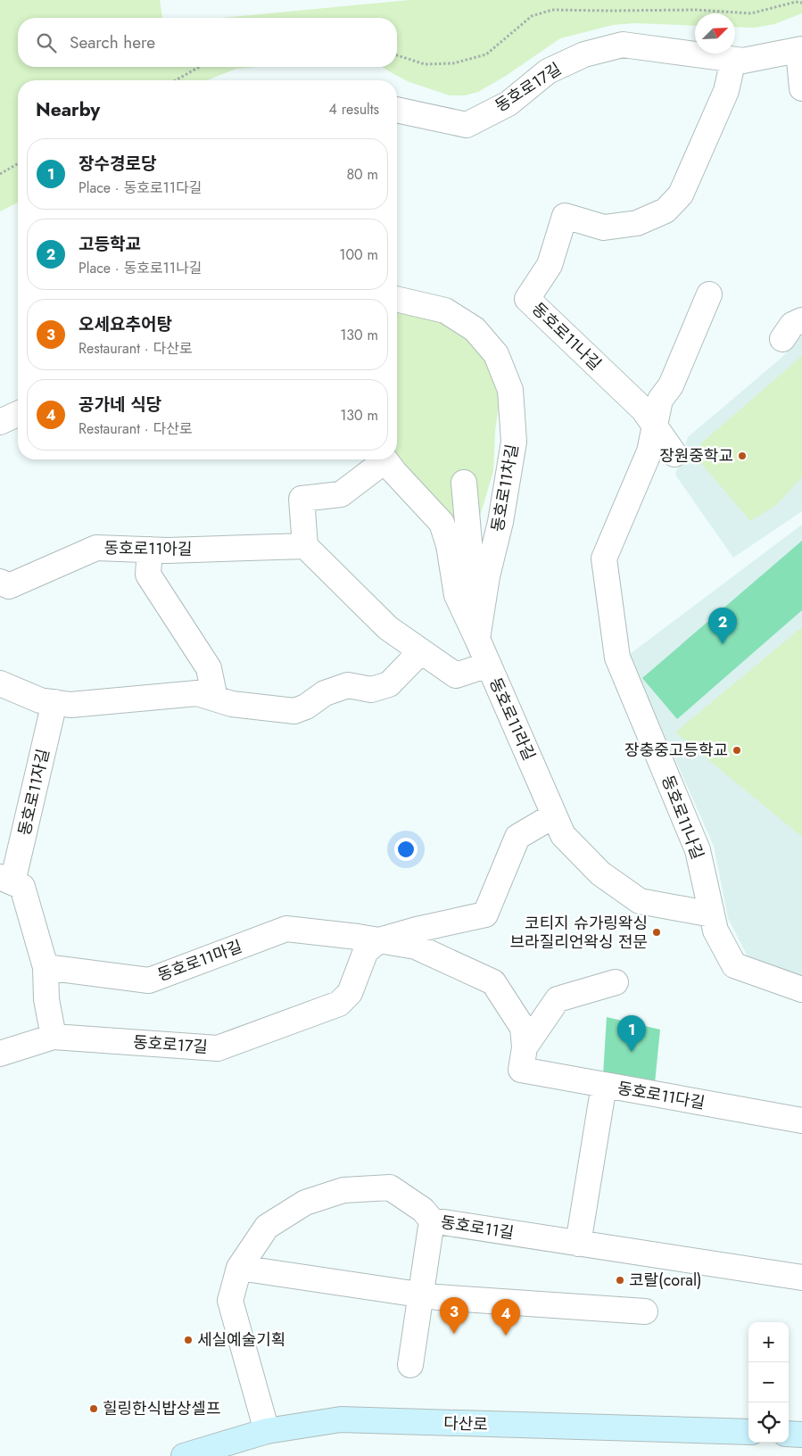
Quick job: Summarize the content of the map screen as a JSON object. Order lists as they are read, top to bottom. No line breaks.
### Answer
{"streets":{"main road":["다산로"],"street":["동호로17길","동호로11나길","동호로11차길","동호로11아길","동호로11라길","동호로11자길","동호로11마길","동호로11다길","동호로11길"]},"crossings":[["동호로17길","동호로11나길"],["동호로17길","동호로11마길"],["동호로11나길","동호로11라길"],["동호로11차길","동호로11라길"],["동호로11라길","동호로11마길"],["동호로11마길","동호로11다길"],["동호로11길","다산로"]],"places":["장원중학교","장충중고등학교","코티지 슈가링왁싱 브라질리언왁싱 전문","코랄(coral)","세실예술기획","힐링한식밥상셀프"],"north":"top right","page":{"search":"Search here","heading":["Nearby","4 results"],"list":[{"mark":"1","name":"장수경로당","note":"Place · 동호로11다길","value":"80 m"},{"mark":"2","name":"고등학교","note":"Place · 동호로11나길","value":"100 m"},{"mark":"3","name":"오세요추어탕","note":"Restaurant · 다산로","value":"130 m"},{"mark":"4","name":"공가네 식당","note":"Restaurant · 다산로","value":"130 m"}],"pins":["2","1","3","4"],"map_buttons":["+","−"]}}
